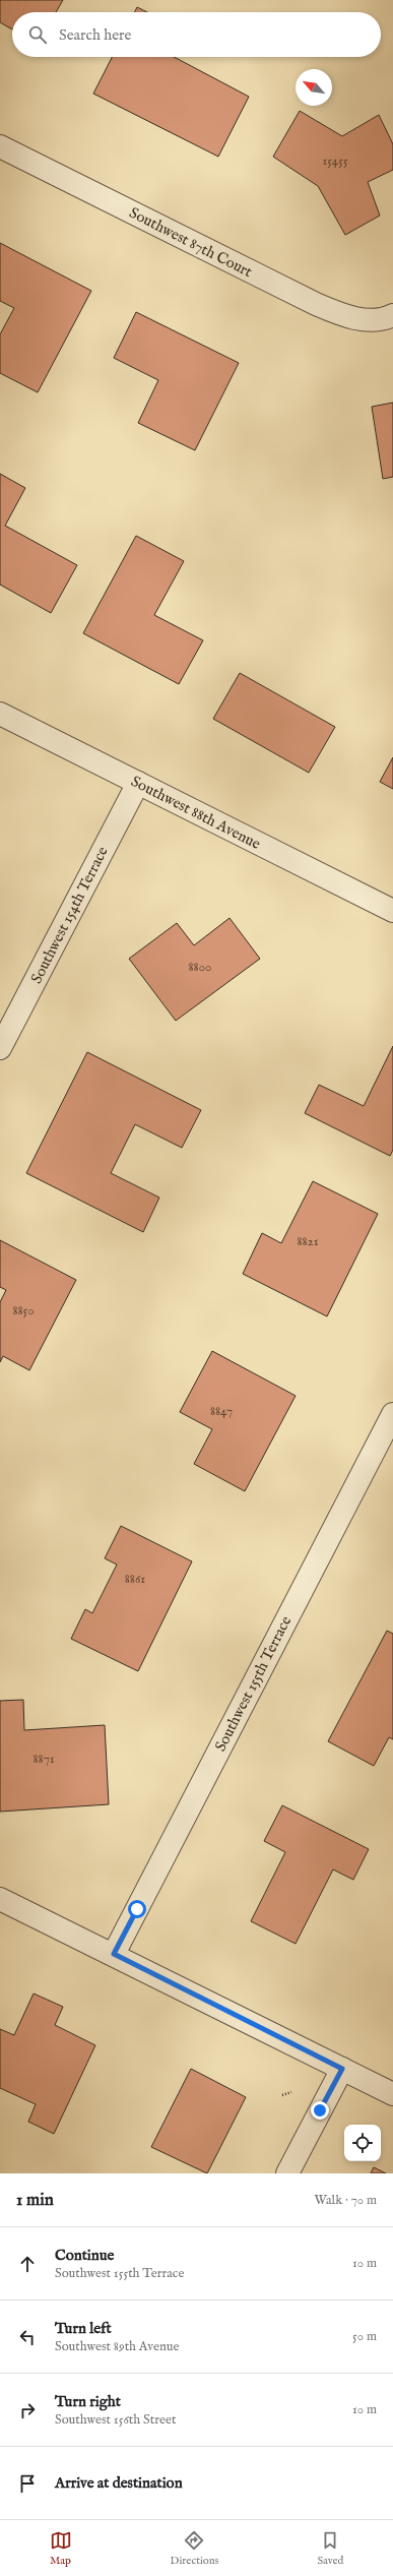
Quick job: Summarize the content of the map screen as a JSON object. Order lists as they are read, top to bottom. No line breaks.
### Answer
{"streets":{"street":["Southwest 87th Court","Southwest 88th Avenue","Southwest 154th Terrace","Southwest 155th Terrace"]},"crossings":[["Southwest 88th Avenue","Southwest 154th Terrace"]],"house_numbers":["15455","8800","8821","8850","8847","8861","8871"],"north":"top left","page":{"search":"Search here","heading":["1 min","Walk · 70 m"],"list":[["Continue","Southwest 155th Terrace","10 m"],["Turn left","Southwest 89th Avenue","50 m"],["Turn right","Southwest 156th Street","10 m"],"Arrive at destination"],"nav":["Map","Directions","Saved"]}}
